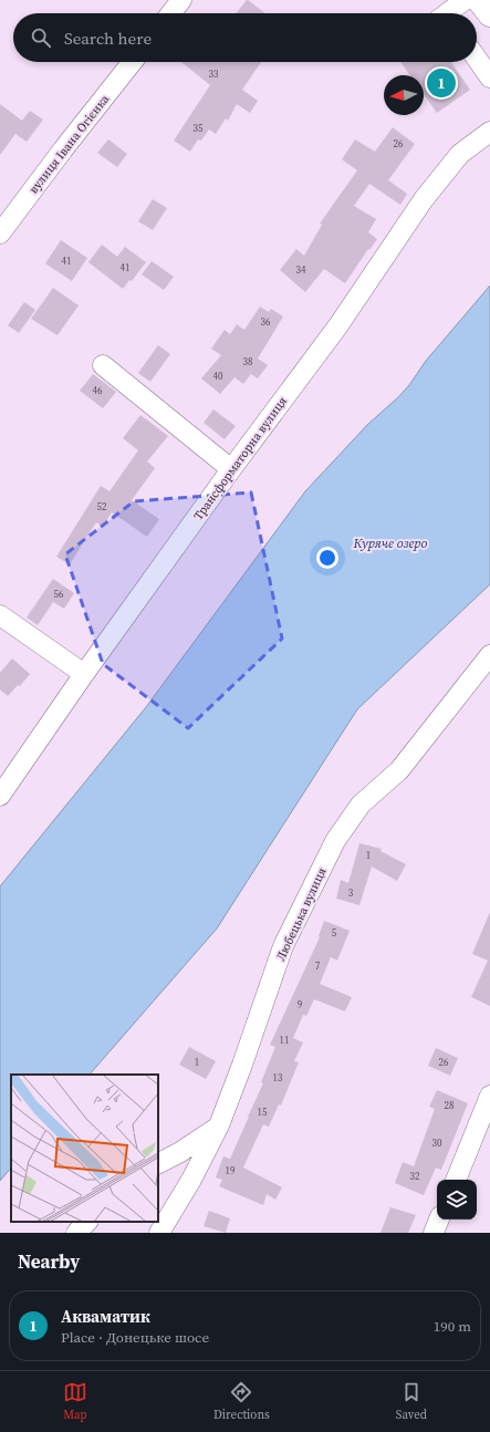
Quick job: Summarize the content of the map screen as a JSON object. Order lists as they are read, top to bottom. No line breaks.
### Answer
{"streets":{"street":["вулиця Івана Огієнка","Трансформаторна вулиця","Любецька вулиця"]},"water":["Куряче озеро"],"house_numbers":["33","35","26","41","41","34","36","38","40","46","52","56","1","3","5","7","9","11","1","26","13","28","15","30","19","32"],"north":"left","page":{"search":"Search here","pins":"1","heading":"Nearby","list":[{"mark":"1","name":"Акваматик","note":"Place · Донецьке шосе","value":"190 m"}],"nav":["Map","Directions","Saved"]}}
